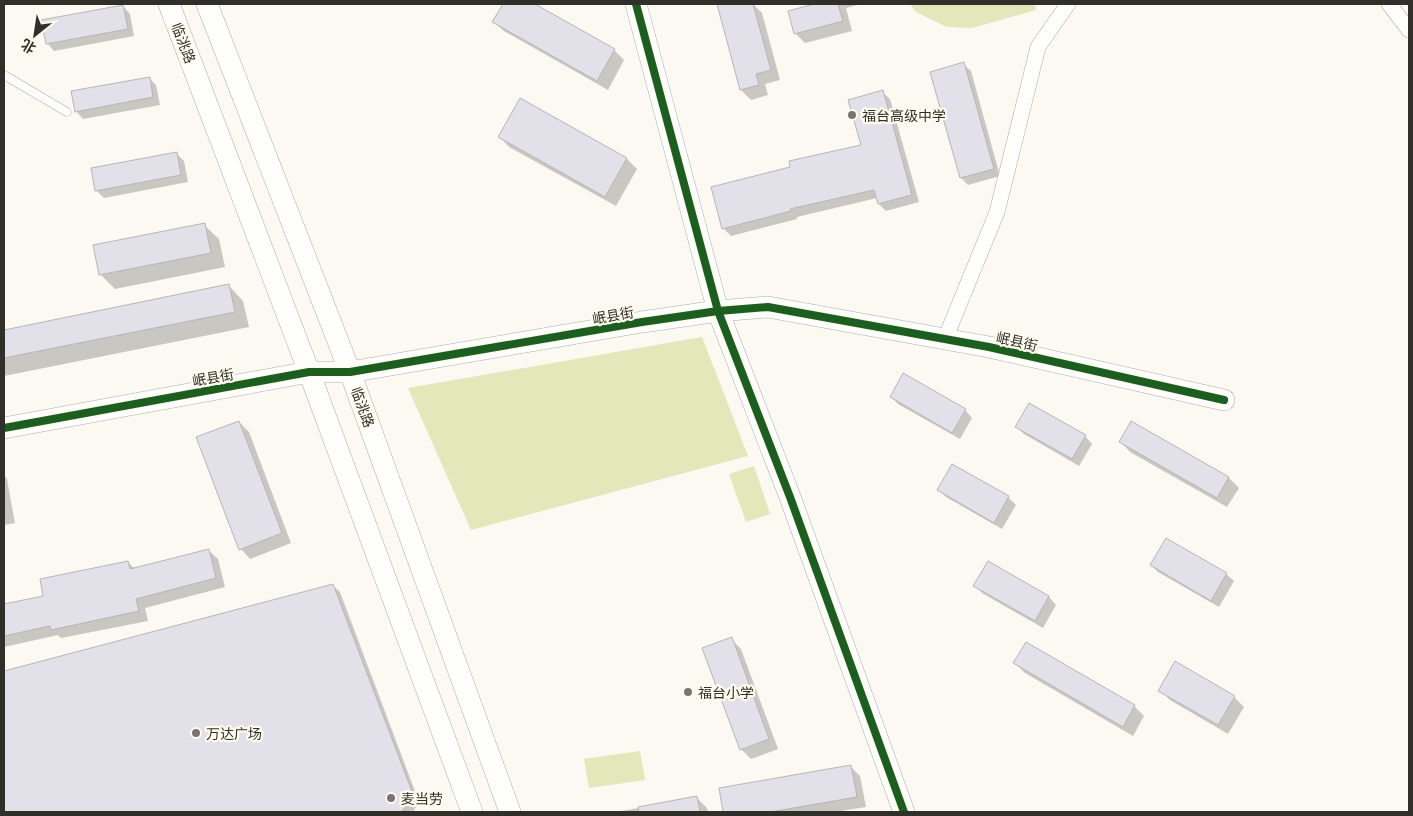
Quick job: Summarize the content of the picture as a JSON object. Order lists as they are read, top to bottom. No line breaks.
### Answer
{"streets":{"street":["临洮路","岷县街"]},"crossings":[["临洮路","岷县街"]],"places":["福台高级中学","福台小学","万达广场","麦当劳"],"north":"bottom left"}
